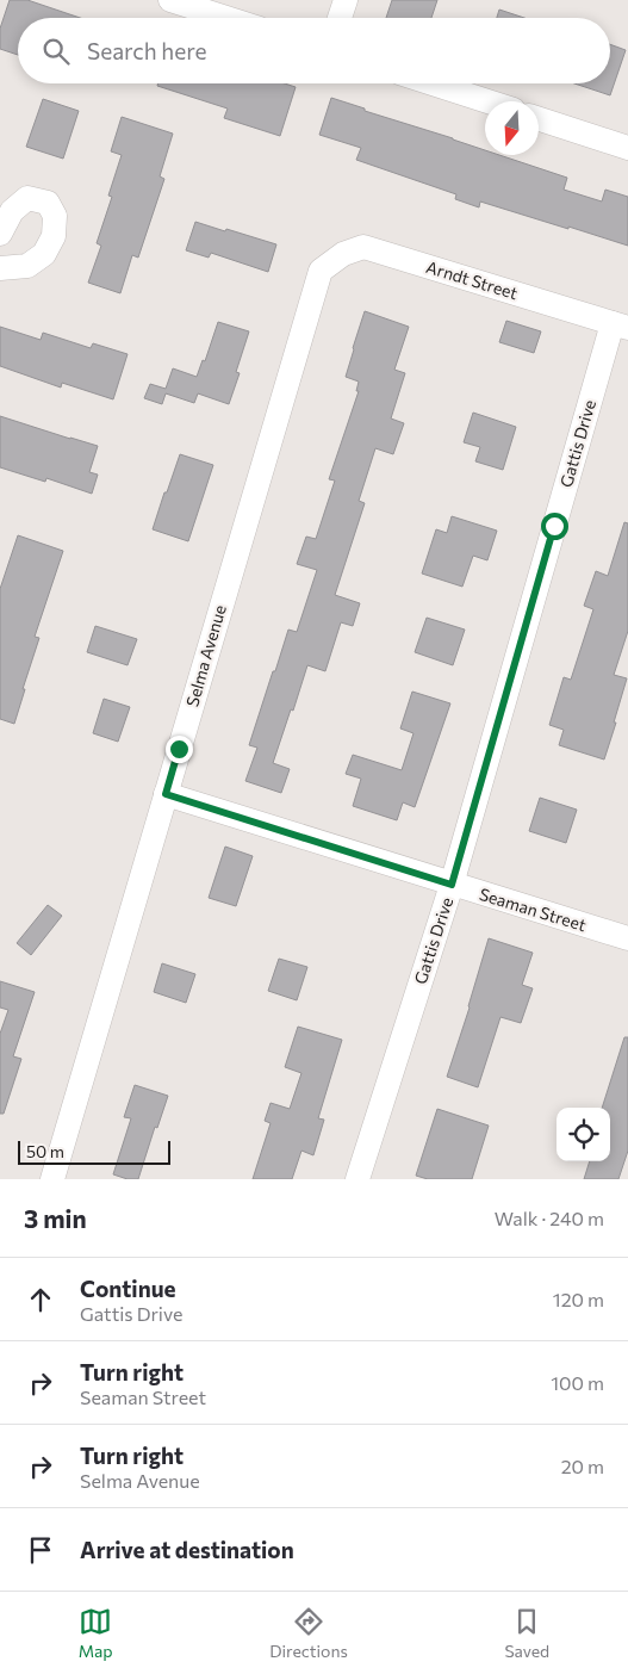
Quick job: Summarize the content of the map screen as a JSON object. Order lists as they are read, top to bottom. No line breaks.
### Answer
{"streets":{"street":["Arndt Street","Gattis Drive","Selma Avenue","Seaman Street"]},"crossings":[["Arndt Street","Gattis Drive"],["Arndt Street","Selma Avenue"],["Gattis Drive","Seaman Street"],["Selma Avenue","Seaman Street"]],"scale_bar":"50 m","north":"bottom","page":{"search":"Search here","scale":"50 m","heading":["3 min","Walk · 240 m"],"list":[["Continue","Gattis Drive","120 m"],["Turn right","Seaman Street","100 m"],["Turn right","Selma Avenue","20 m"],"Arrive at destination"],"nav":["Map","Directions","Saved"]}}
